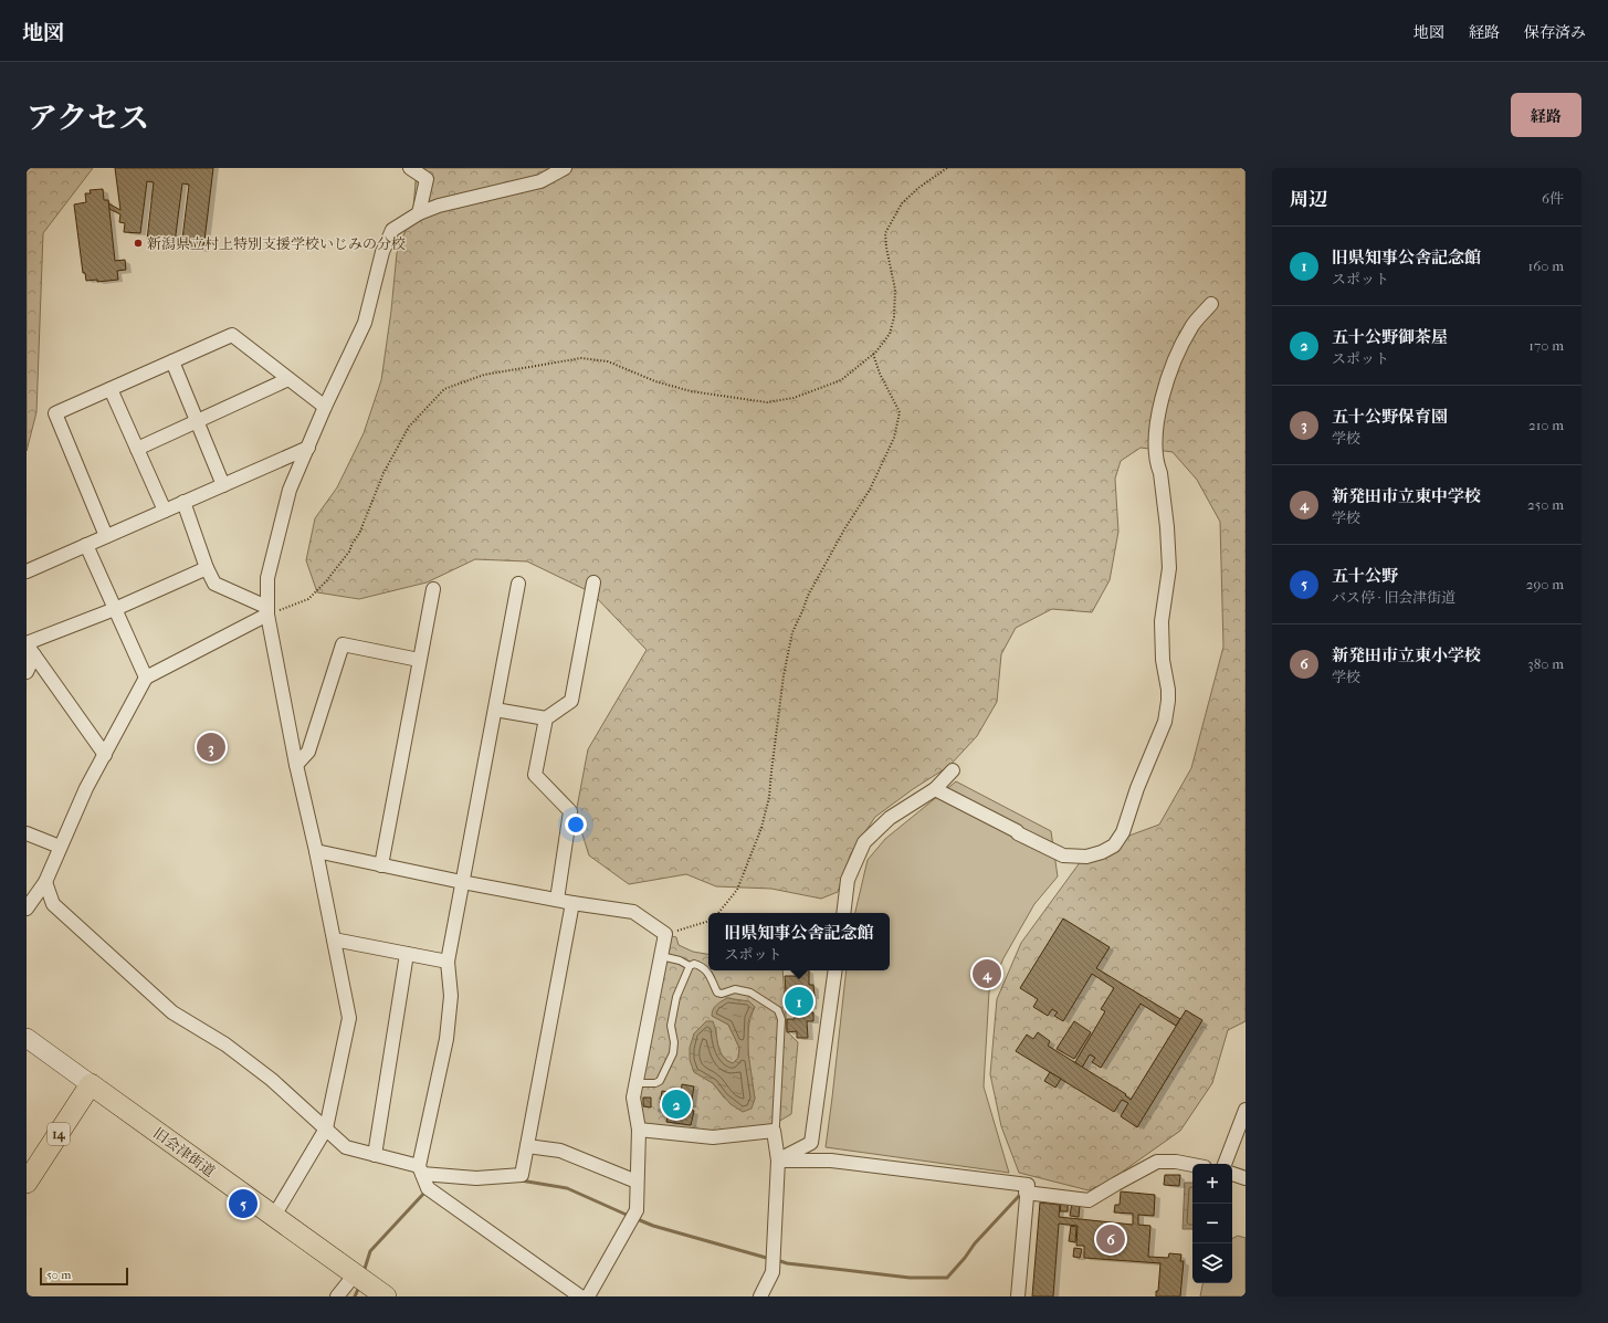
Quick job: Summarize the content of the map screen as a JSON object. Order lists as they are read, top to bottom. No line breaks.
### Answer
{"streets":{"main road":["14","旧会津街道"]},"crossings":[["14","旧会津街道"]],"places":["新潟県立村上特別支援学校いじみの分校"],"scale_bar":"50 m","page":{"header":"地図","nav":["地図","経路","保存済み"],"title":"アクセス","buttons":"経路","heading":["周辺","6件"],"list":[{"mark":"1","name":"旧県知事公舎記念館","note":"スポット","value":"160 m"},{"mark":"2","name":"五十公野御茶屋","note":"スポット","value":"170 m"},{"mark":"3","name":"五十公野保育園","note":"学校","value":"210 m"},{"mark":"4","name":"新発田市立東中学校","note":"学校","value":"250 m"},{"mark":"5","name":"五十公野","note":"バス停 · 旧会津街道","value":"290 m"},{"mark":"6","name":"新発田市立東小学校","note":"学校","value":"380 m"}],"pins":["3","4","1","2","5","6"],"popup":["旧県知事公舎記念館","スポット"],"map_buttons":["+","−"],"scale":"50 m"}}
